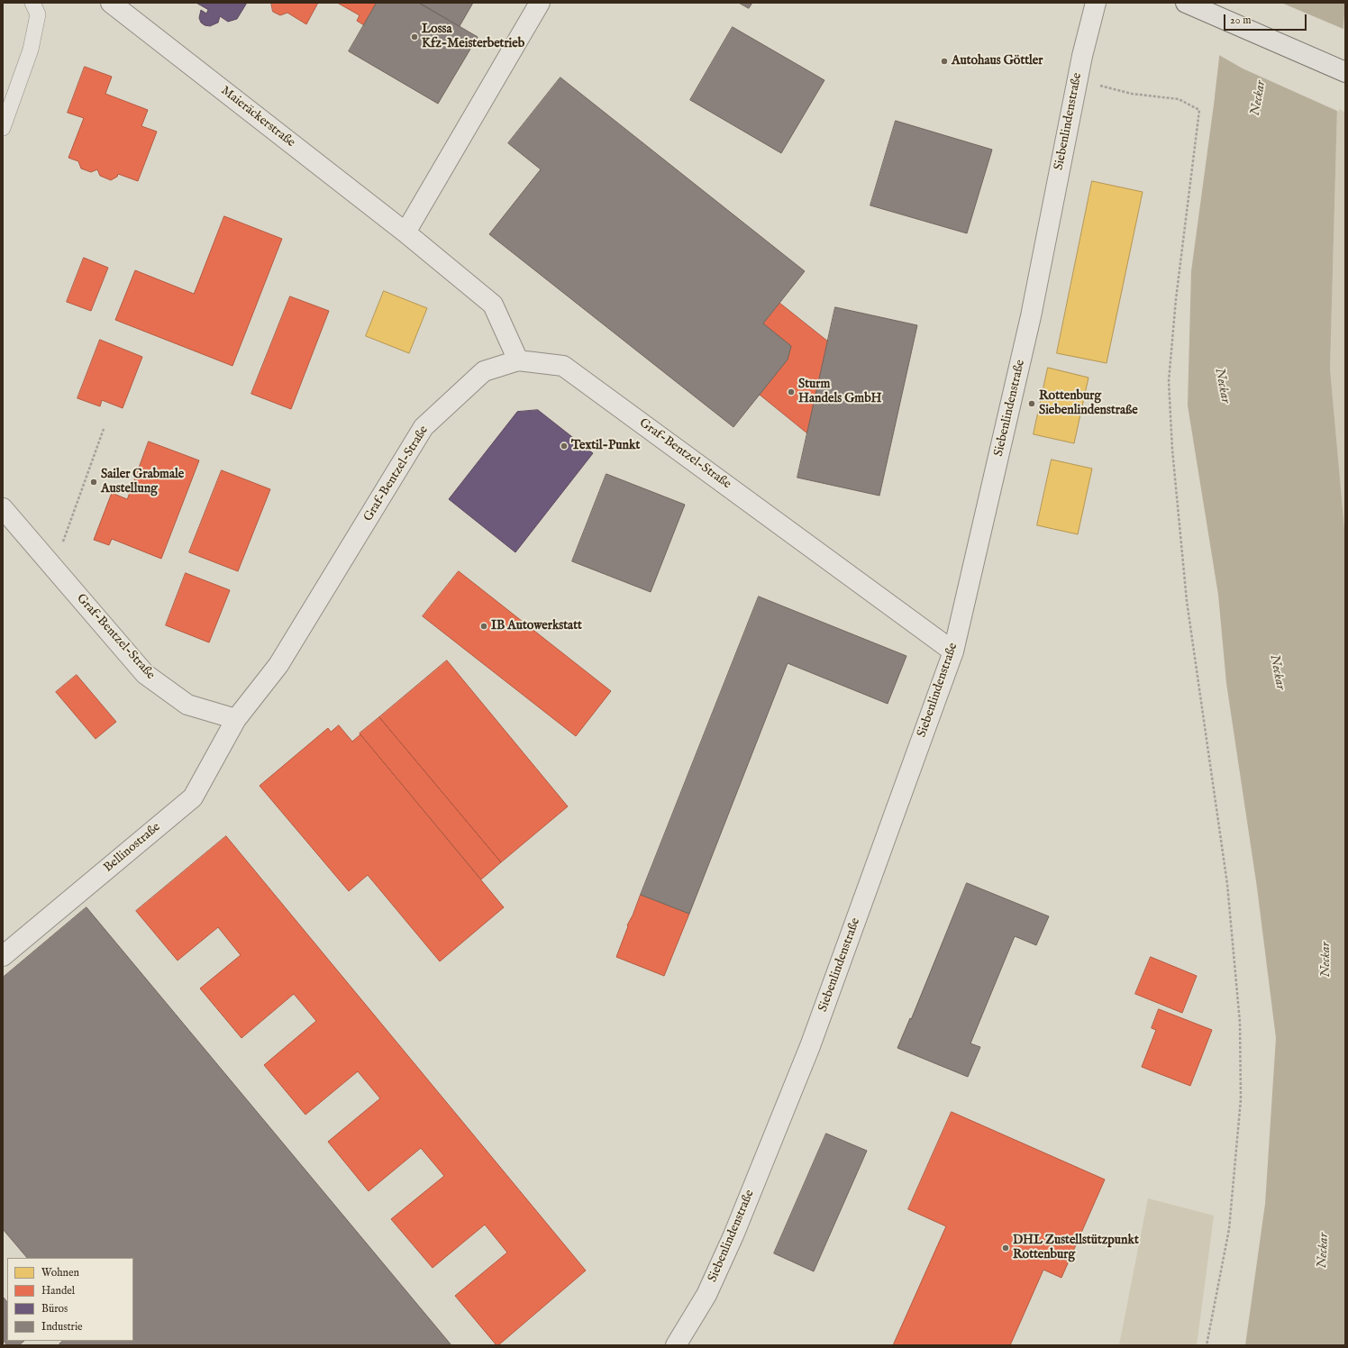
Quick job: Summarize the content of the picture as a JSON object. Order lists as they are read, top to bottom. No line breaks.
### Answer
{"streets":{"street":["Maieräckerstraße","Siebenlindenstraße","Graf-Bentzel-Straße","Bellinostraße"]},"crossings":[["Maieräckerstraße","Graf-Bentzel-Straße"],["Siebenlindenstraße","Graf-Bentzel-Straße"],["Graf-Bentzel-Straße","Bellinostraße"]],"water":["Neckar"],"places":["Lossa Kfz-Meisterbetrieb","Autohaus Göttler","Sturm Handels GmbH","Rottenburg Siebenlindenstraße","Textil-Punkt","Sailer Grabmale Austellung","IB Autowerkstatt","DHL Zustellstützpunkt Rottenburg"],"legend":["Wohnen","Handel","Büros","Industrie"],"scale_bar":"20 m"}
